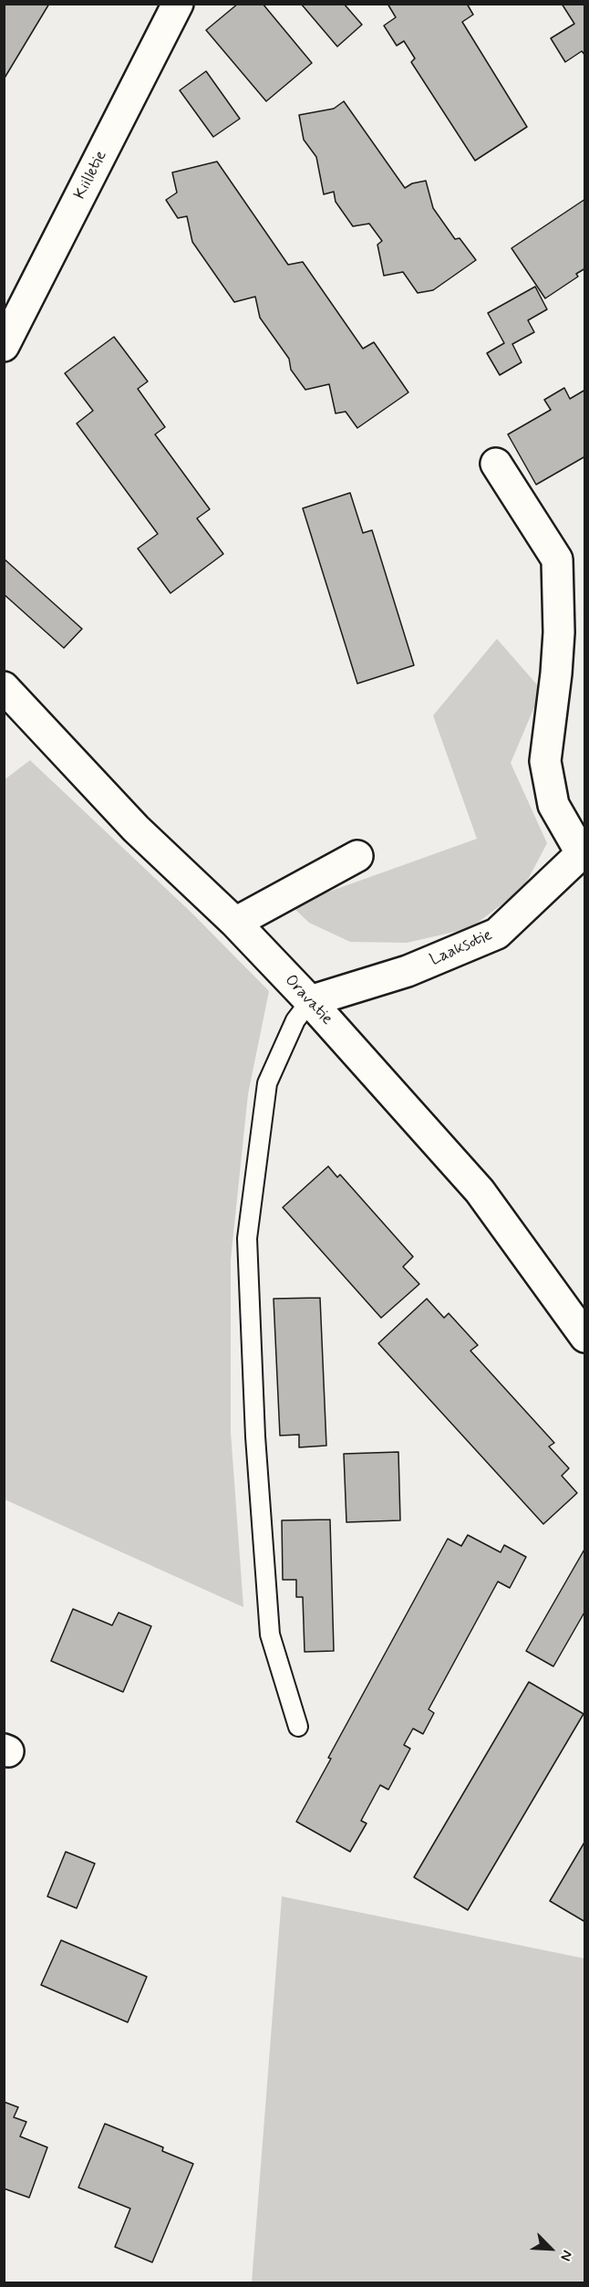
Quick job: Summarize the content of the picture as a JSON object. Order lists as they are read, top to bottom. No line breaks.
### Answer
{"streets":{"street":["Kiilletie","Laaksotie","Oravatie"]},"crossings":[["Laaksotie","Oravatie"]],"north":"bottom right"}
